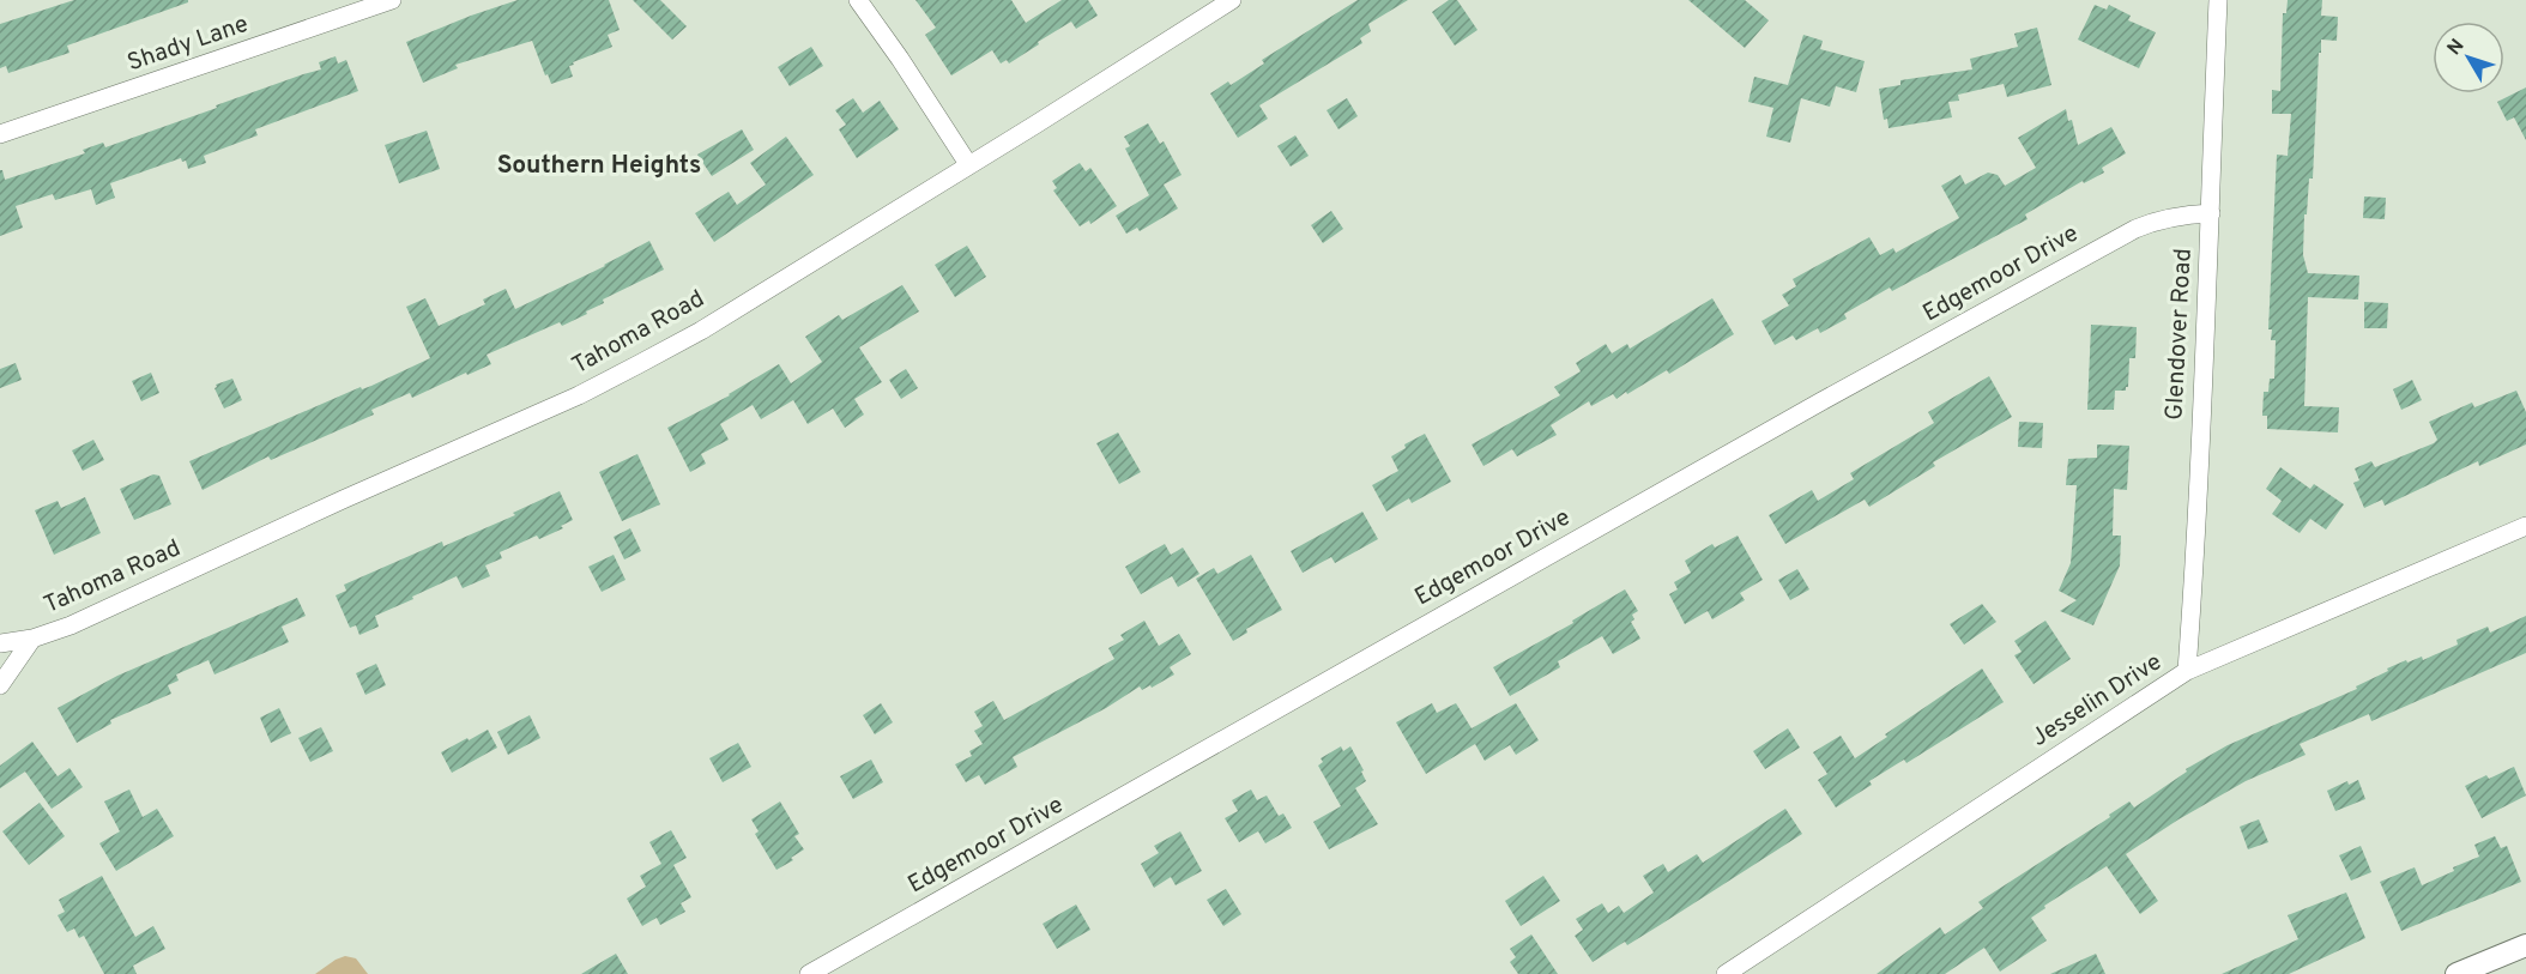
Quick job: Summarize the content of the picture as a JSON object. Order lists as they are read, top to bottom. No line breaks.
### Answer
{"streets":{"street":["Shady Lane","Edgemoor Drive","Tahoma Road","Glendover Road","Jesselin Drive"]},"crossings":[["Edgemoor Drive","Glendover Road"],["Glendover Road","Jesselin Drive"]],"districts":["Southern Heights"],"north":"top left"}
